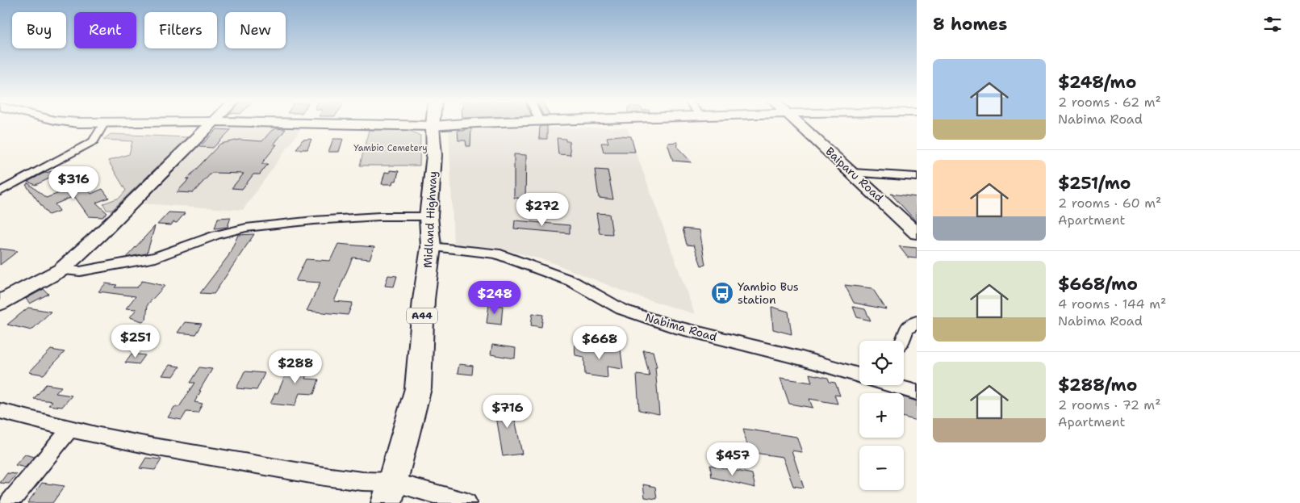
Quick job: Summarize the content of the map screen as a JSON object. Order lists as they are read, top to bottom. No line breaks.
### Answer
{"streets":{"main road":["Midland Highway","A44"],"street":["Baiparu Road","Nabima Road"]},"crossings":[["Midland Highway","Nabima Road"]],"parks":["Yambio Cemetery"],"places":{"bus stop":["Yambio Bus station"]},"page":{"heading":"8 homes","chip":["Buy","Rent","Filters","New"],"list":[{"name":"$248/mo","note":"2 rooms · 62 m² · Nabima Road"},{"name":"$251/mo","note":"2 rooms · 60 m² · Apartment"},{"name":"$668/mo","note":"4 rooms · 144 m² · Nabima Road"},{"name":"$288/mo","note":"2 rooms · 72 m² · Apartment"}],"price":["$316","$272","$248","$251","$668","$288","$716","$457"],"map_buttons":["+","−"]}}
